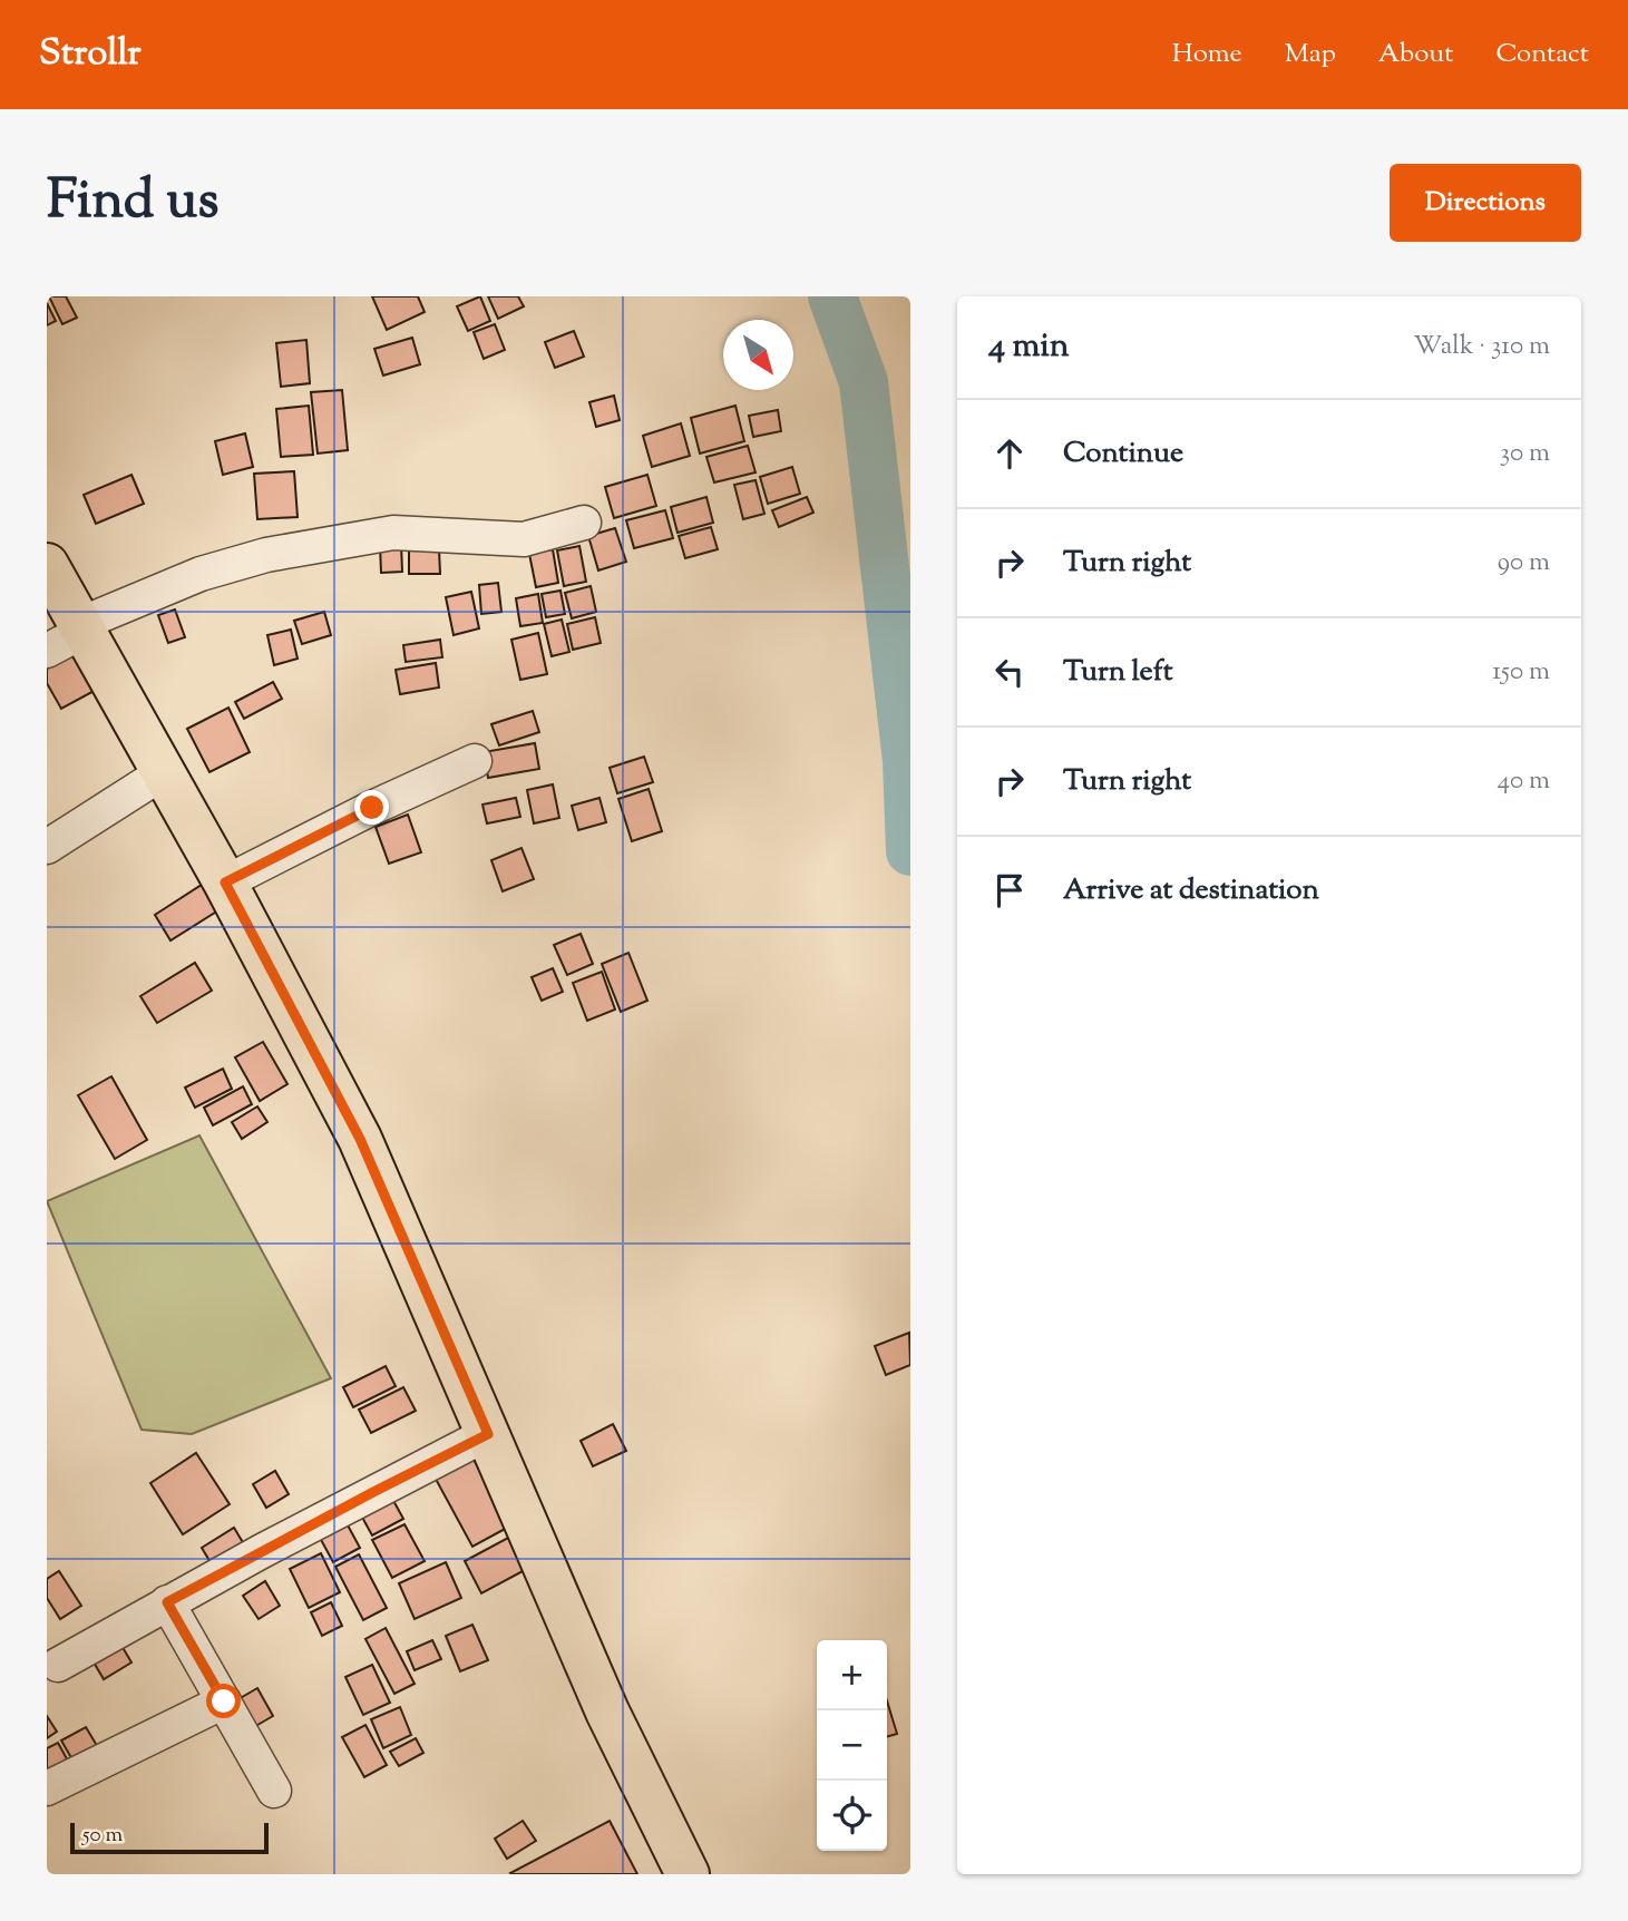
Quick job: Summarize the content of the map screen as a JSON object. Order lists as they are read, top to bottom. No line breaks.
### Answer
{"scale_bar":"50 m","north":"bottom right","page":{"header":"Strollr","nav":["Home","Map","About","Contact"],"title":"Find us","buttons":"Directions","heading":["4 min","Walk · 310 m"],"list":[["Continue","30 m"],["Turn right","90 m"],["Turn left","150 m"],["Turn right","40 m"],"Arrive at destination"],"map_buttons":["+","−"],"scale":"50 m"}}
